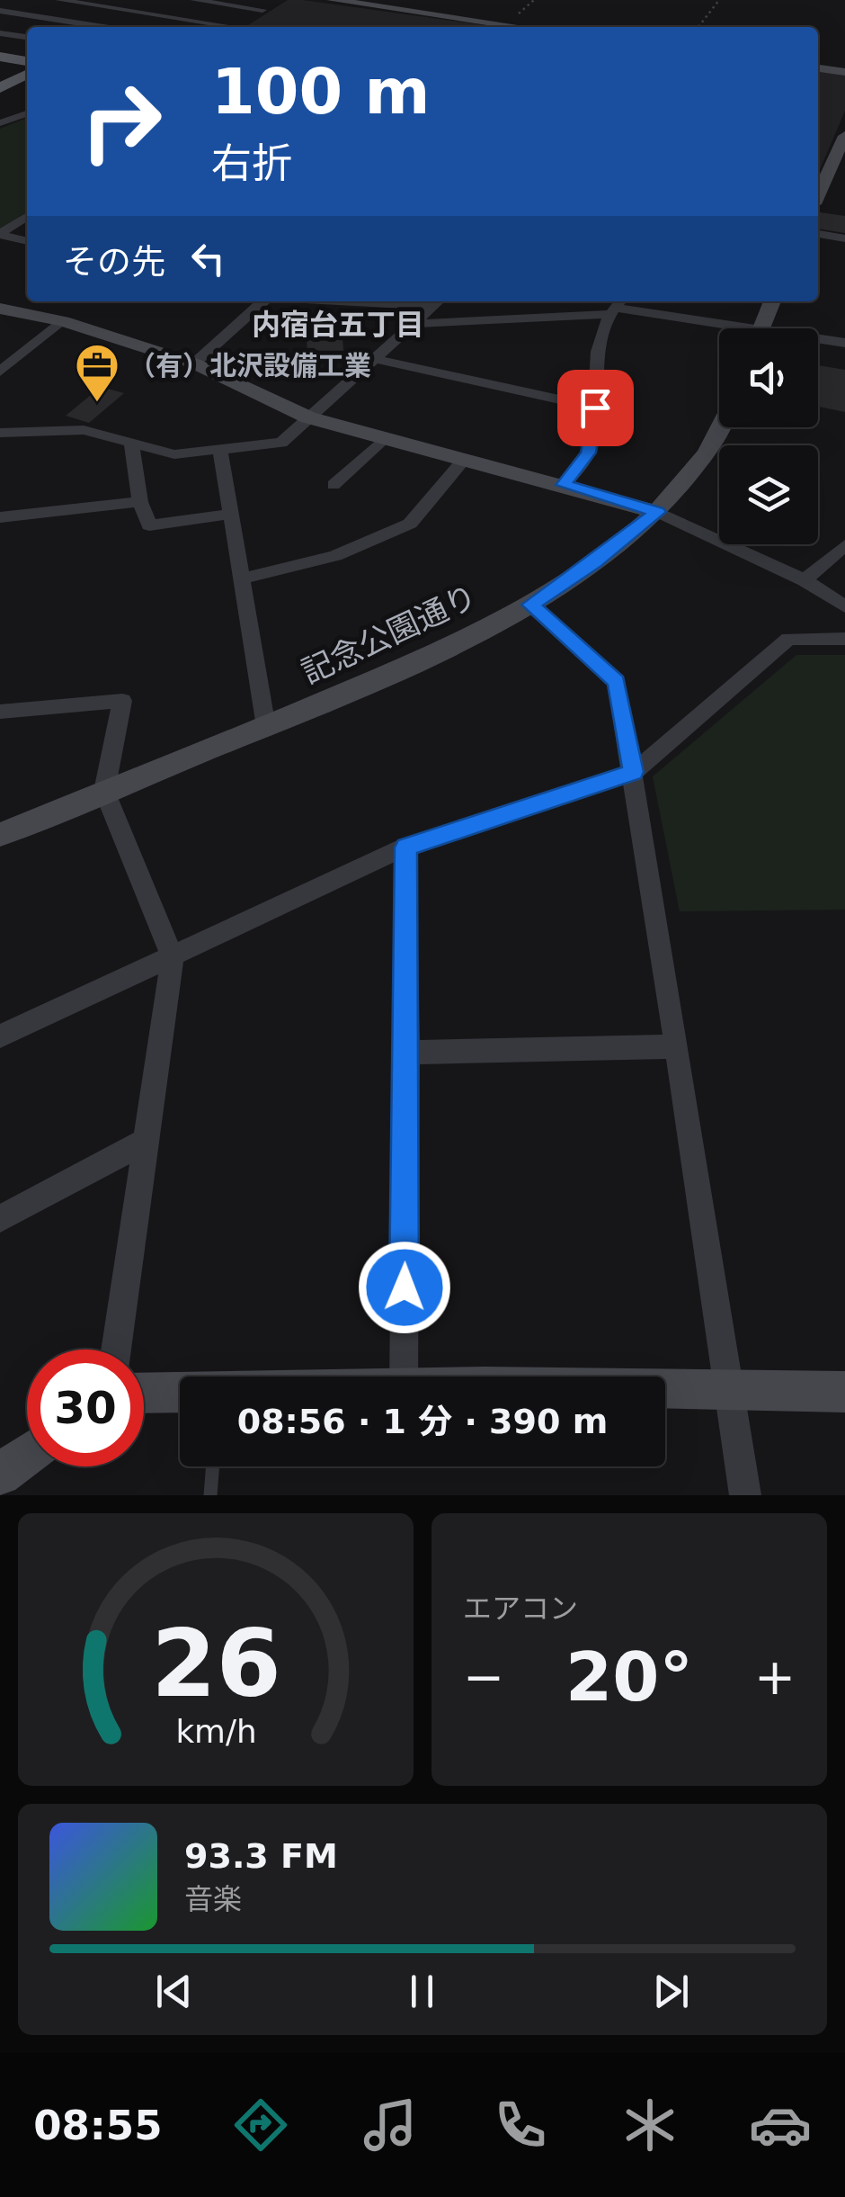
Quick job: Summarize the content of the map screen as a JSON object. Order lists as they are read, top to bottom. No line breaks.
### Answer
{"streets":{"street":["記念公園通り"]},"districts":["内宿台五丁目"],"places":{"office":["（有）北沢設備工業"]},"page":{"turn":["100 m","右折"],"then":"その先","limit":"30","trip":"08:56 · 1 分 · 390 m","tile":"エアコン","heat":["−","20°","+"],"song":["93.3 FM","音楽"],"tabs":"08:55","gauge":["26","km/h"]}}
